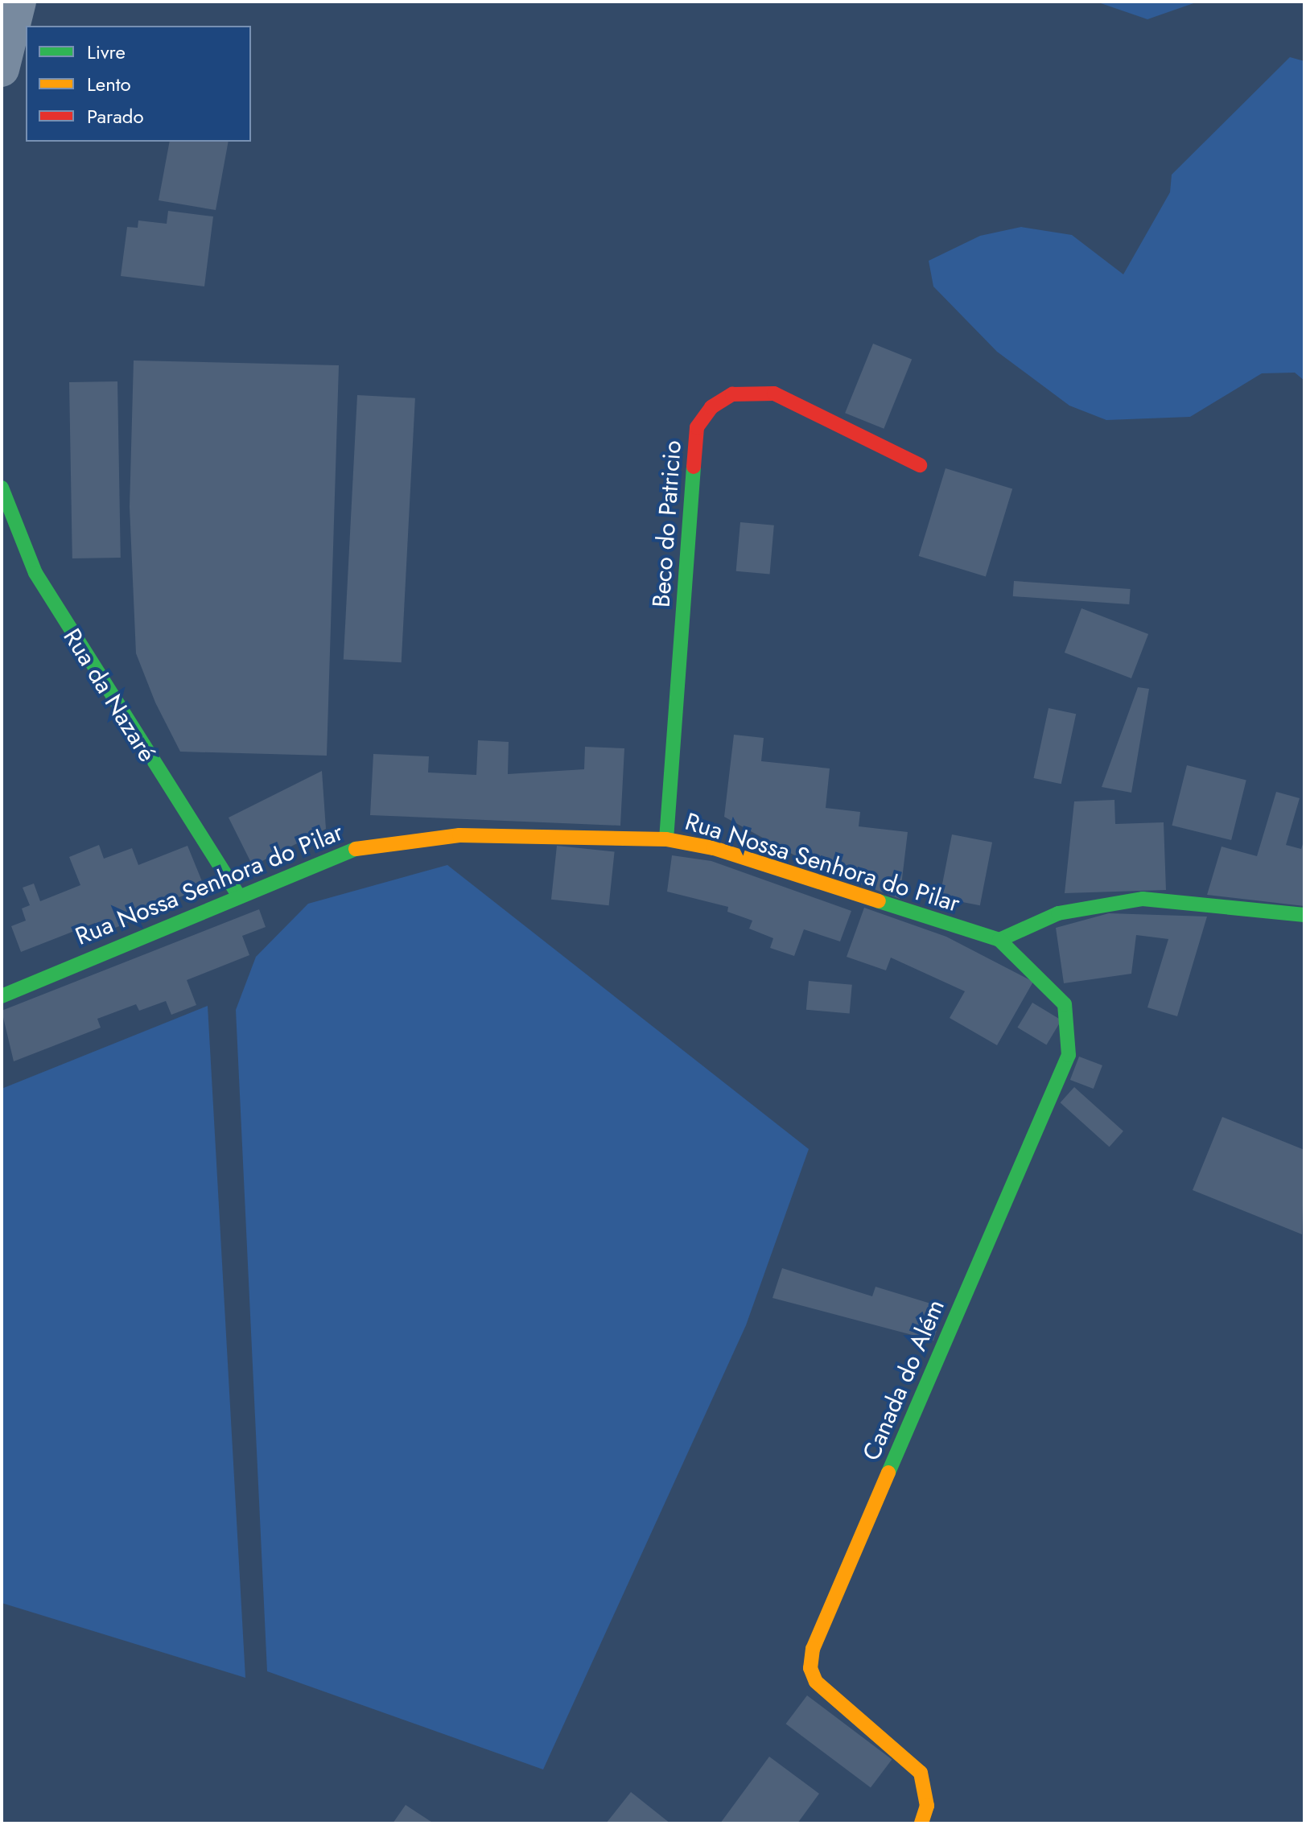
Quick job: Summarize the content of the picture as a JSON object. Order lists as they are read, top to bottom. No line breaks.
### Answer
{"streets":{"street":["Beco do Patricio","Rua da Nazaré","Rua Nossa Senhora do Pilar","Canada do Além"]},"crossings":[["Beco do Patricio","Rua Nossa Senhora do Pilar"],["Rua da Nazaré","Rua Nossa Senhora do Pilar"],["Rua Nossa Senhora do Pilar","Canada do Além"]],"legend":["Livre","Lento","Parado"]}
